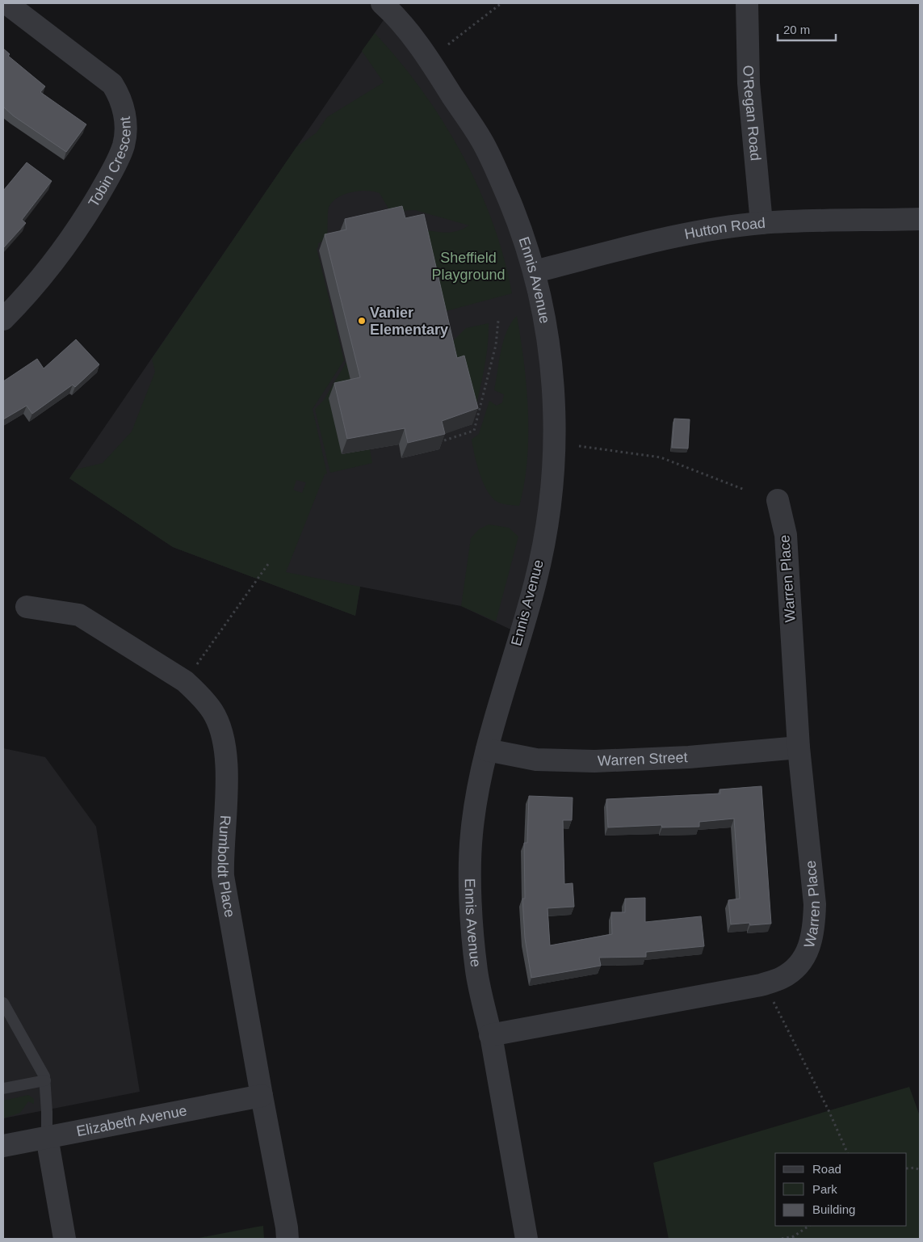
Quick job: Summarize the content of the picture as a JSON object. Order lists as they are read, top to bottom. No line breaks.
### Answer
{"streets":{"street":["O'Regan Road","Tobin Crescent","Hutton Road","Ennis Avenue","Warren Place","Warren Street","Rumboldt Place","Elizabeth Avenue"]},"crossings":[["O'Regan Road","Hutton Road"],["Hutton Road","Ennis Avenue"],["Ennis Avenue","Warren Place"],["Ennis Avenue","Warren Street"],["Warren Place","Warren Street"],["Rumboldt Place","Elizabeth Avenue"]],"parks":["Sheffield Playground"],"places":["Vanier Elementary"],"legend":["Road","Park","Building"],"scale_bar":"20 m"}
